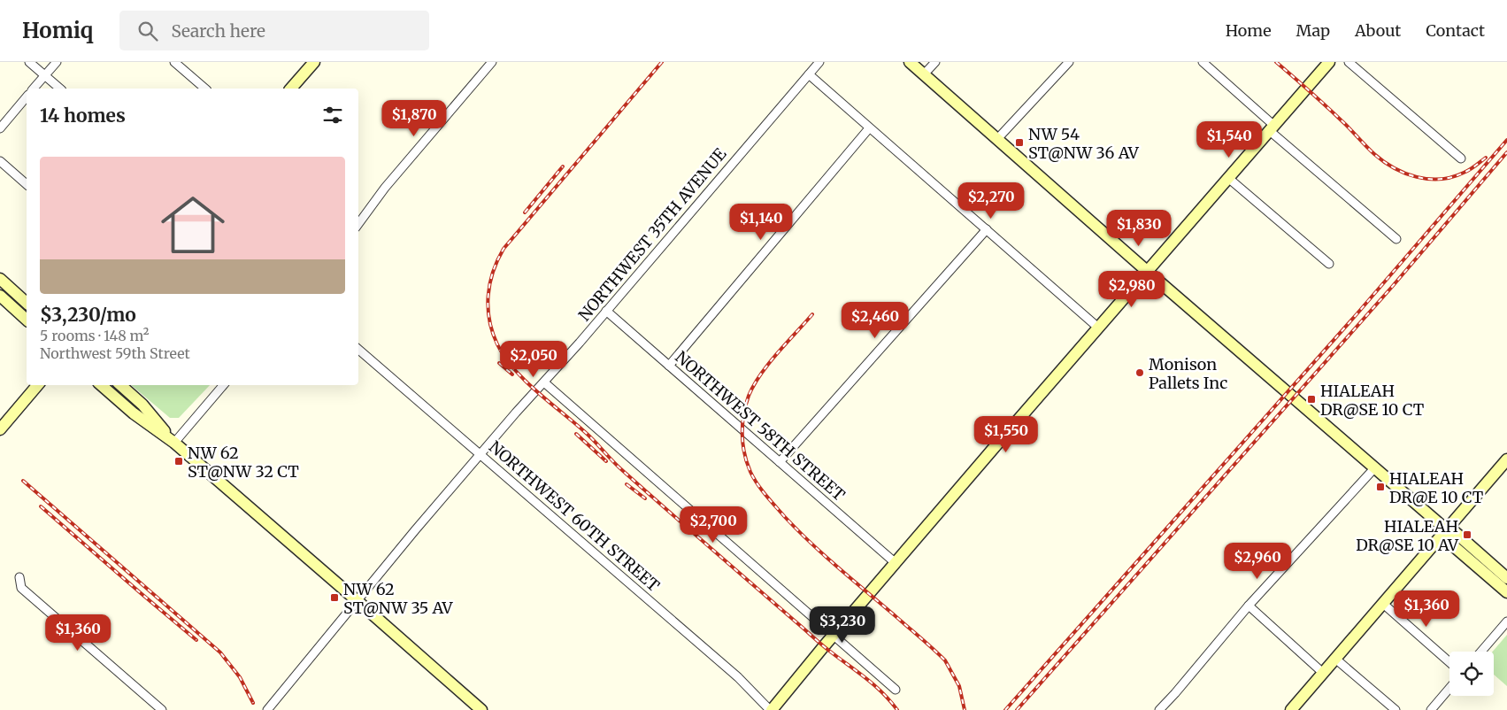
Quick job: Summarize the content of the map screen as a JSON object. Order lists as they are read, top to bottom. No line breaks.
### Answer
{"streets":{"street":["NORTHWEST 35TH AVENUE","NORTHWEST 58TH STREET","NORTHWEST 60TH STREET"]},"crossings":[["NORTHWEST 35TH AVENUE","NORTHWEST 58TH STREET"],["NORTHWEST 35TH AVENUE","NORTHWEST 60TH STREET"]],"places":{"transit":["NW 54 ST@NW 36 AV","HIALEAH DR@SE 10 CT","NW 62 ST@NW 32 CT","HIALEAH DR@E 10 CT","HIALEAH DR@SE 10 AV","NW 62 ST@NW 35 AV"],"other":["Monison Pallets Inc"]},"page":{"header":"Homiq","search":"Search here","nav":["Home","Map","About","Contact"],"heading":"14 homes","price":["$1,870","$1,540","$2,270","$1,140","$1,830","$2,980","$2,460","$2,050","$1,550","$2,700","$2,960","$1,360","$3,230","$1,360"],"list":[{"name":"$3,230/mo","note":"5 rooms · 148 m² · Northwest 59th Street"}]}}
